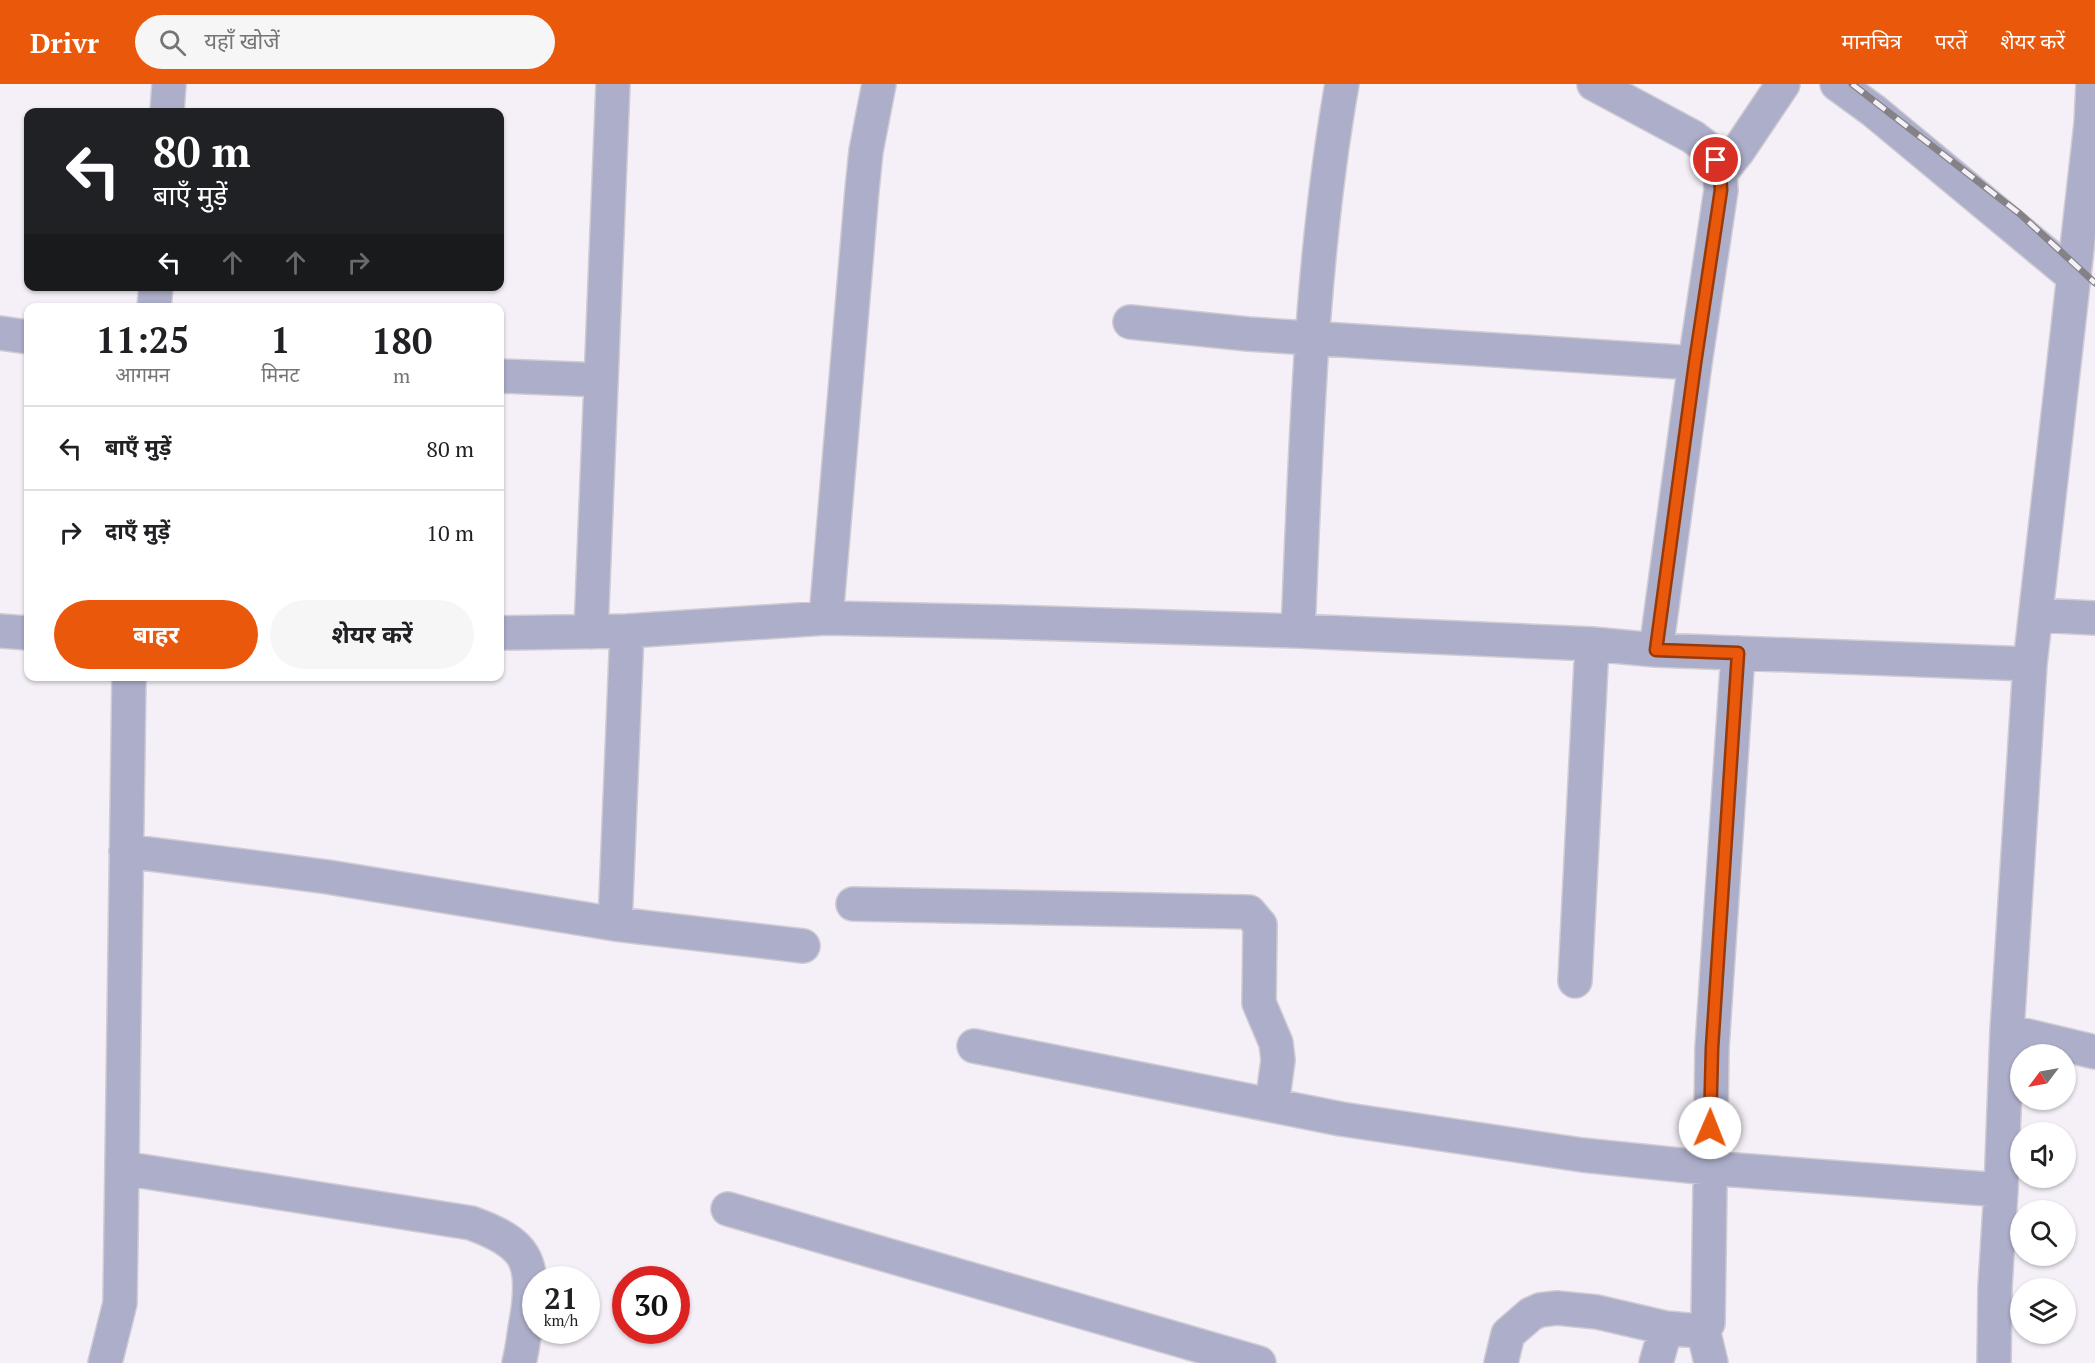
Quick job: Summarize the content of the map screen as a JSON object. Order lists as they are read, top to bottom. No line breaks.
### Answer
{"north":"bottom left","page":{"header":"Drivr","search":"यहाँ खोजें","nav":["मानचित्र","परतें","शेयर करें"],"turn":["80 m","बाएँ मुड़ें"],"eta":["11:25","आगमन","1","मिनट","180","m"],"list":[{"name":"बाएँ मुड़ें","value":"80 m"},{"name":"दाएँ मुड़ें","value":"10 m"}],"buttons":["बाहर","शेयर करें"],"speed":"21 km/h","limit":"30"}}
